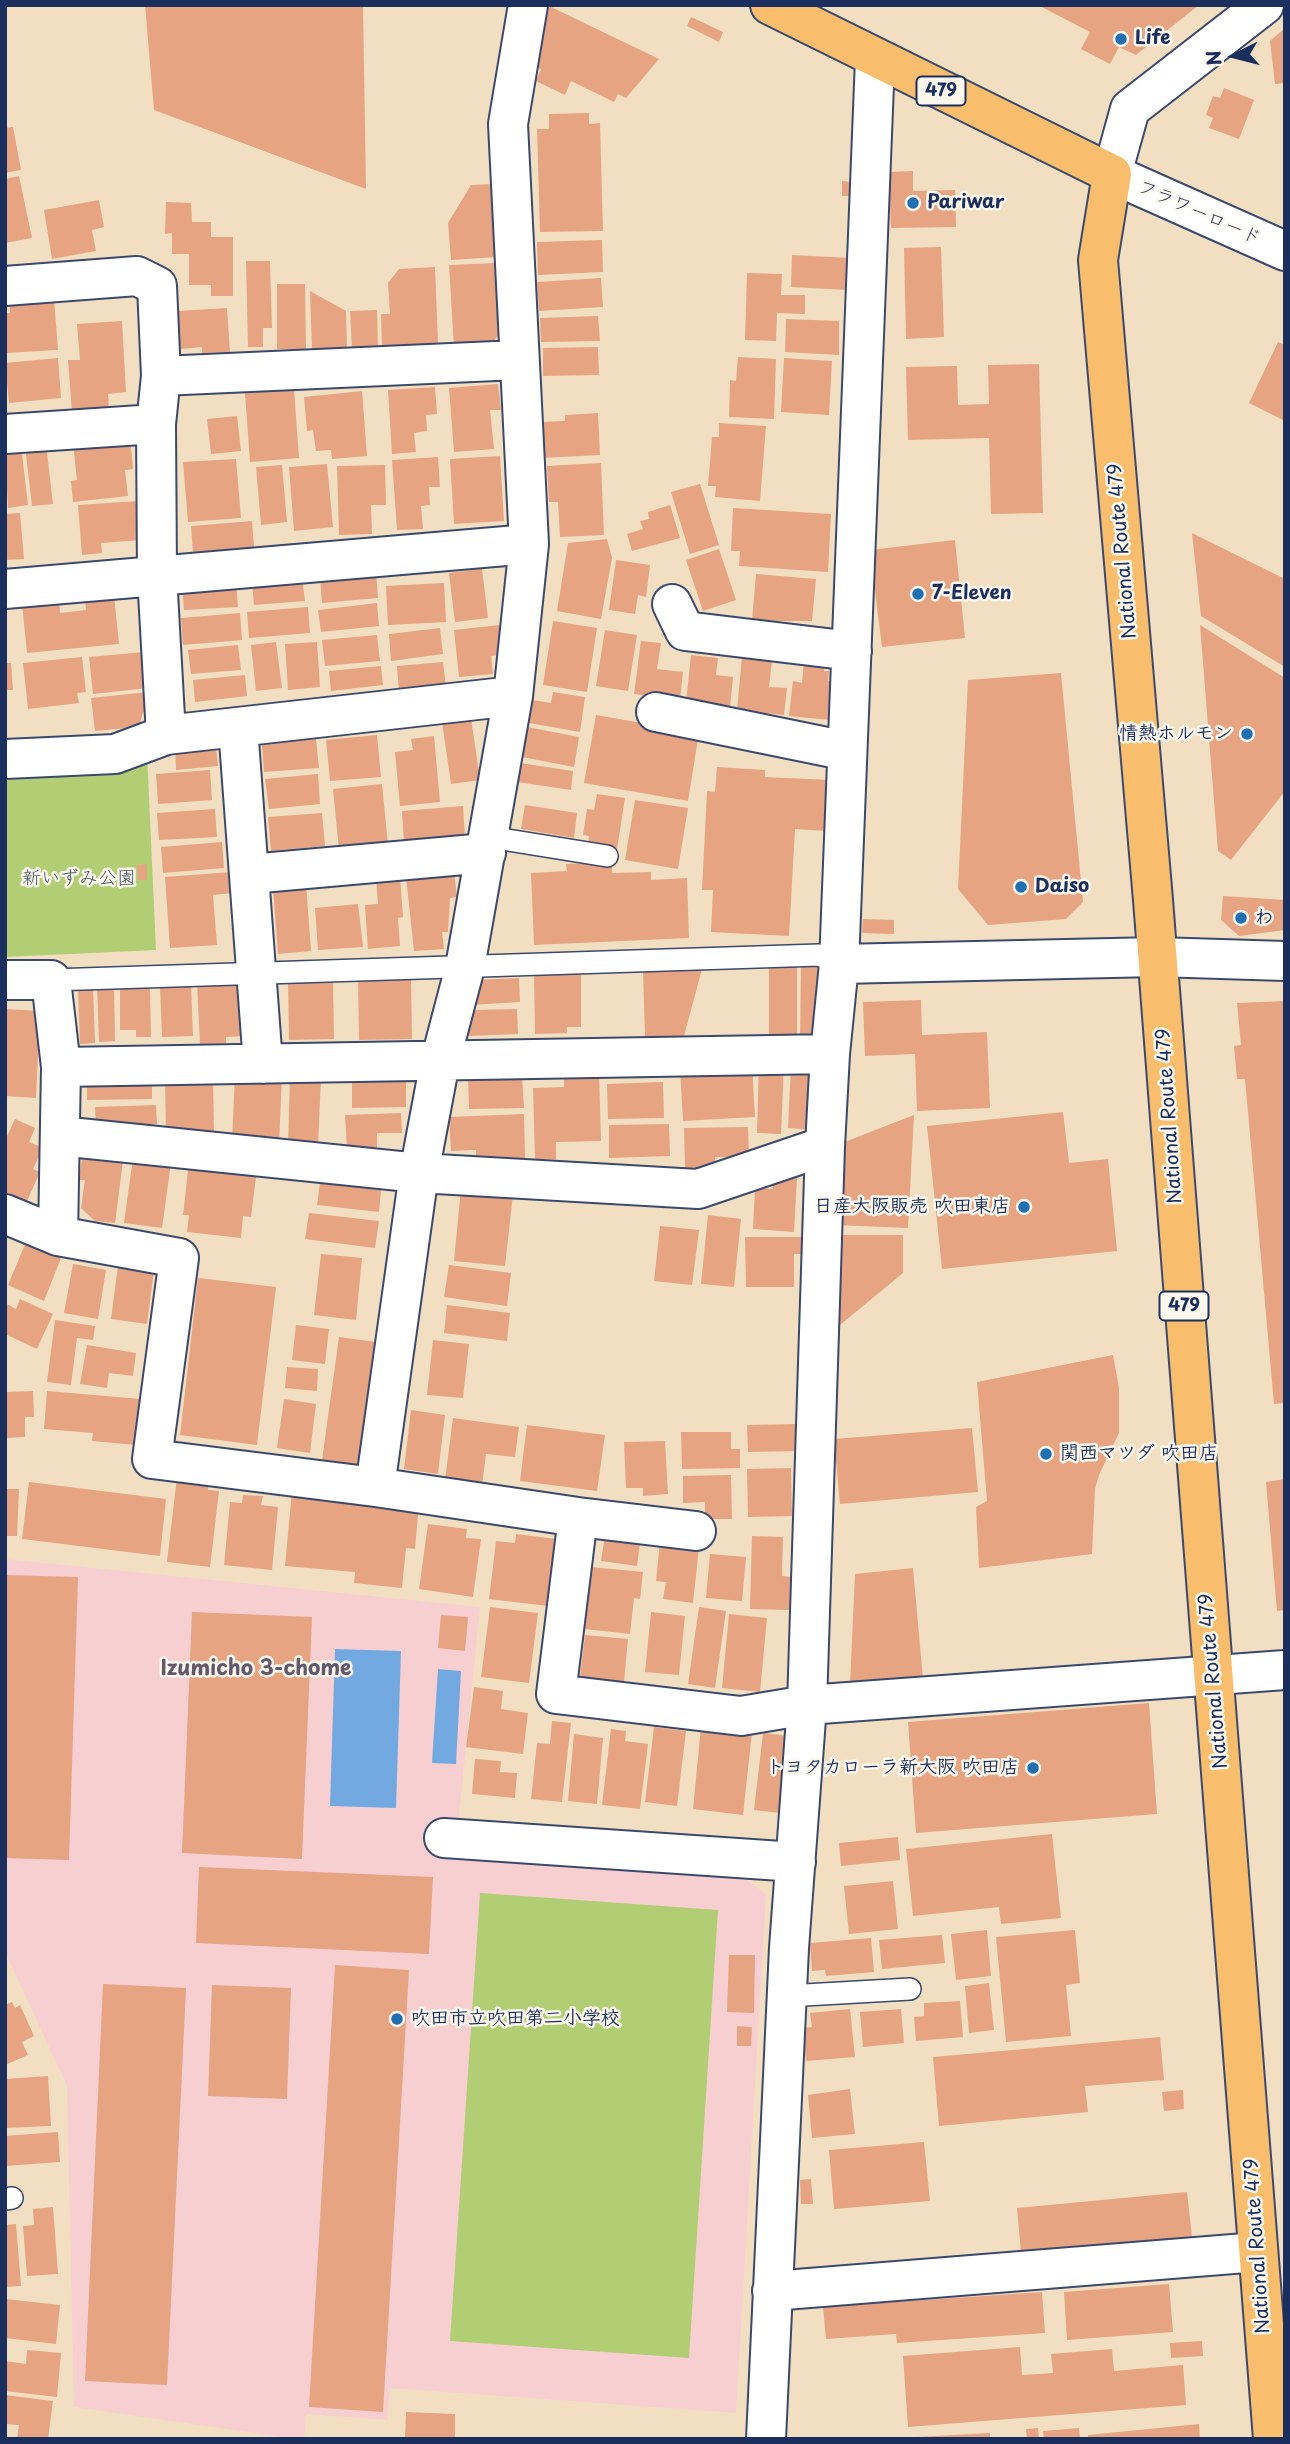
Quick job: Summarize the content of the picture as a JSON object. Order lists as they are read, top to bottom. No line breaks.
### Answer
{"streets":{"highway":["479","National Route 479"],"street":["フラワーロード"]},"crossings":[["479","フラワーロード"],["479","National Route 479"],["フラワーロード","National Route 479"]],"districts":["Izumicho 3-chome"],"parks":["新いずみ公園"],"places":["Life","Pariwar","7-Eleven","情熱ホルモン","Daiso","わ","日産大阪販売 吹田東店","関西マツダ 吹田店","トヨタカローラ新大阪 吹田店","吹田市立吹田第二小学校"],"north":"left"}
